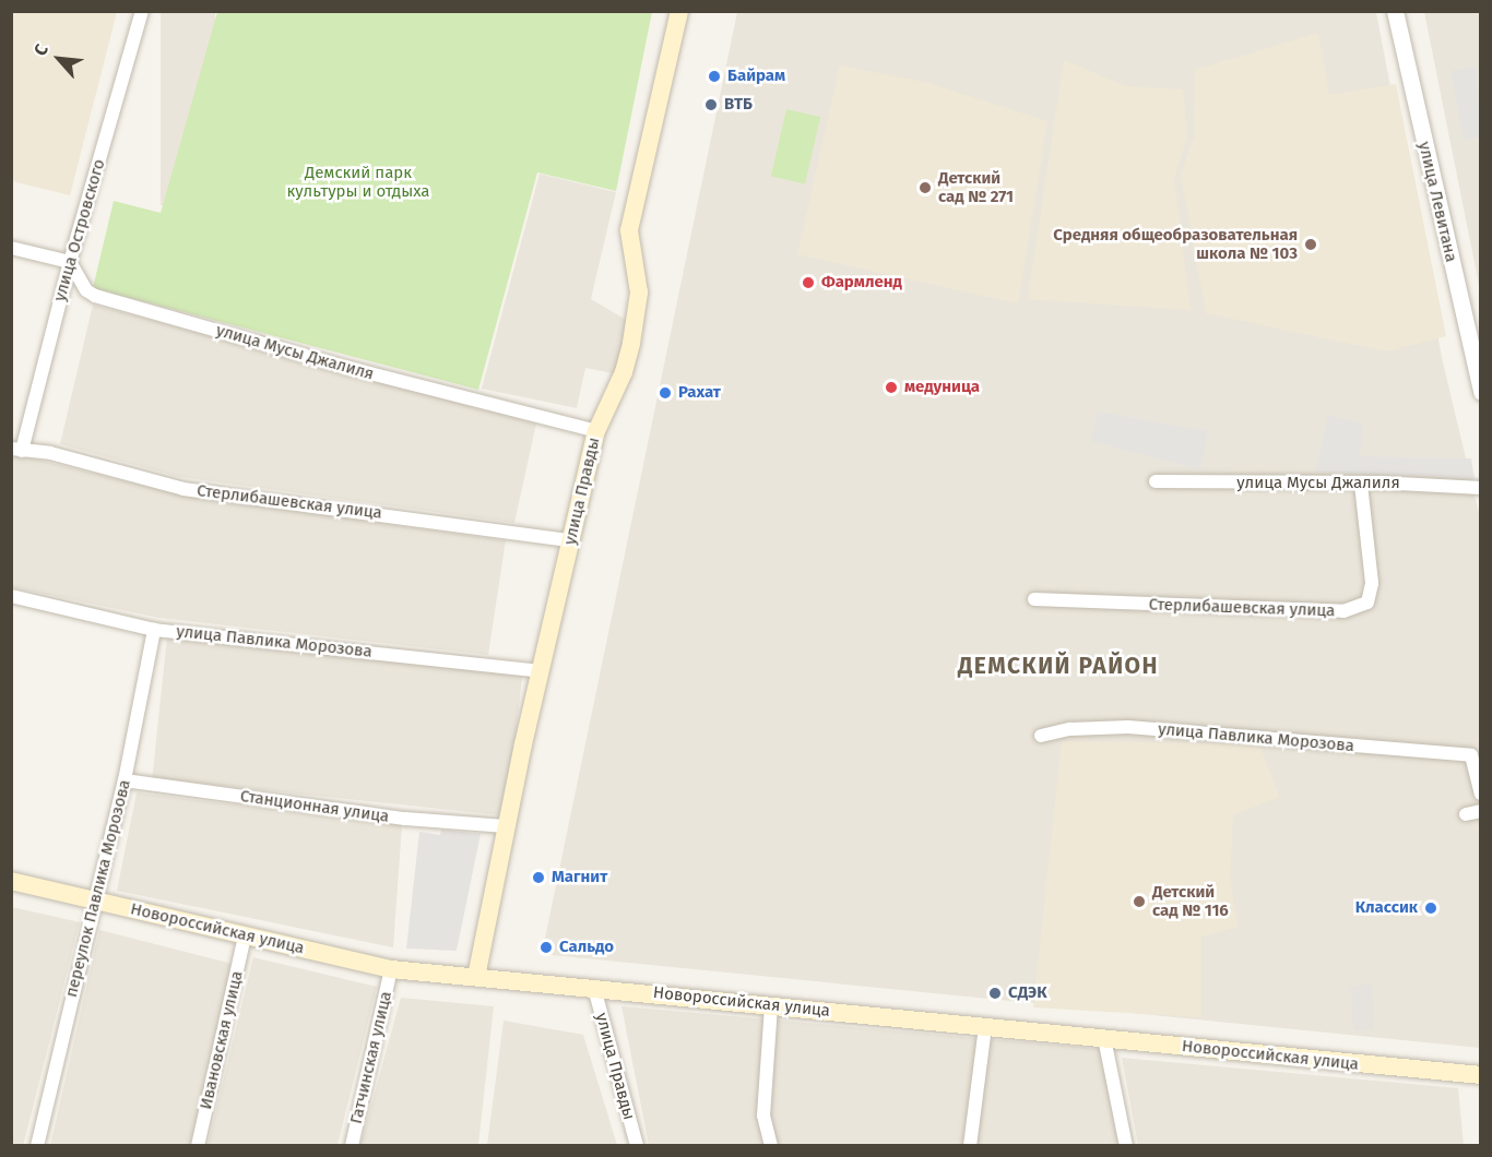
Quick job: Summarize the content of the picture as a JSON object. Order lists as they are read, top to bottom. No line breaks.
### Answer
{"streets":{"main road":["улица Правды","Новороссийская улица"],"street":["улица Левитана","улица Островского","улица Мусы Джалиля","Стерлибашевская улица","улица Павлика Морозова","Станционная улица","переулок Павлика Морозова","Ивановская улица","Гатчинская улица"]},"crossings":[["улица Островского","улица Мусы Джалиля"],["улица Островского","Стерлибашевская улица"],["улица Мусы Джалиля","улица Правды"],["улица Мусы Джалиля","Стерлибашевская улица"],["улица Правды","Стерлибашевская улица"],["улица Правды","улица Павлика Морозова"],["улица Правды","Станционная улица"],["улица Правды","Новороссийская улица"],["улица Павлика Морозова","переулок Павлика Морозова"],["Станционная улица","переулок Павлика Морозова"],["переулок Павлика Морозова","Новороссийская улица"],["Новороссийская улица","Ивановская улица"],["Новороссийская улица","Гатчинская улица"]],"districts":["ДЕМСКИЙ РАЙОН"],"parks":["Демский парк культуры и отдыха"],"places":["Байрам","ВТБ","Детский сад № 271","Средняя общеобразовательная школа № 103","Фармленд","медуница","Рахат","Магнит","Детский сад № 116","Классик","Сальдо","СДЭК"],"north":"top left"}
